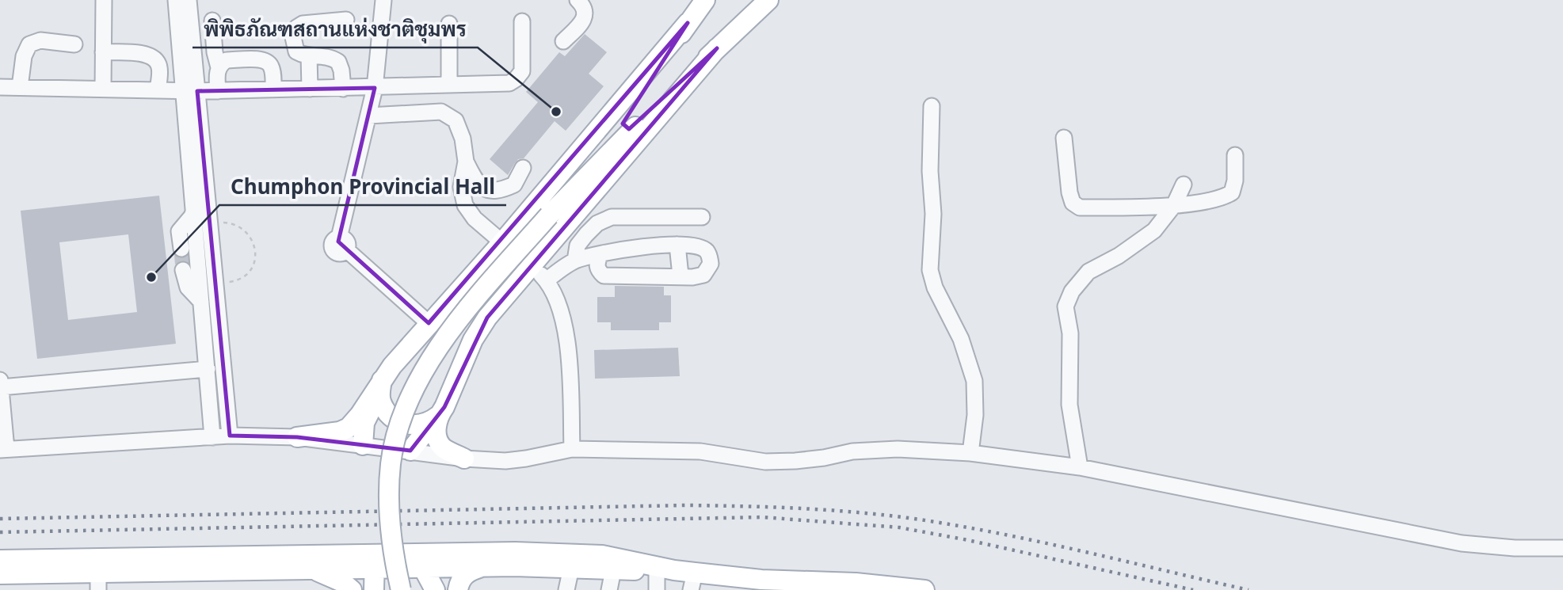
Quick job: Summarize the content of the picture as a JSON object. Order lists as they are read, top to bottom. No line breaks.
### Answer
{"places":["พิพิธภัณฑสถานแห่งชาติชุมพร","Chumphon Provincial Hall"]}
